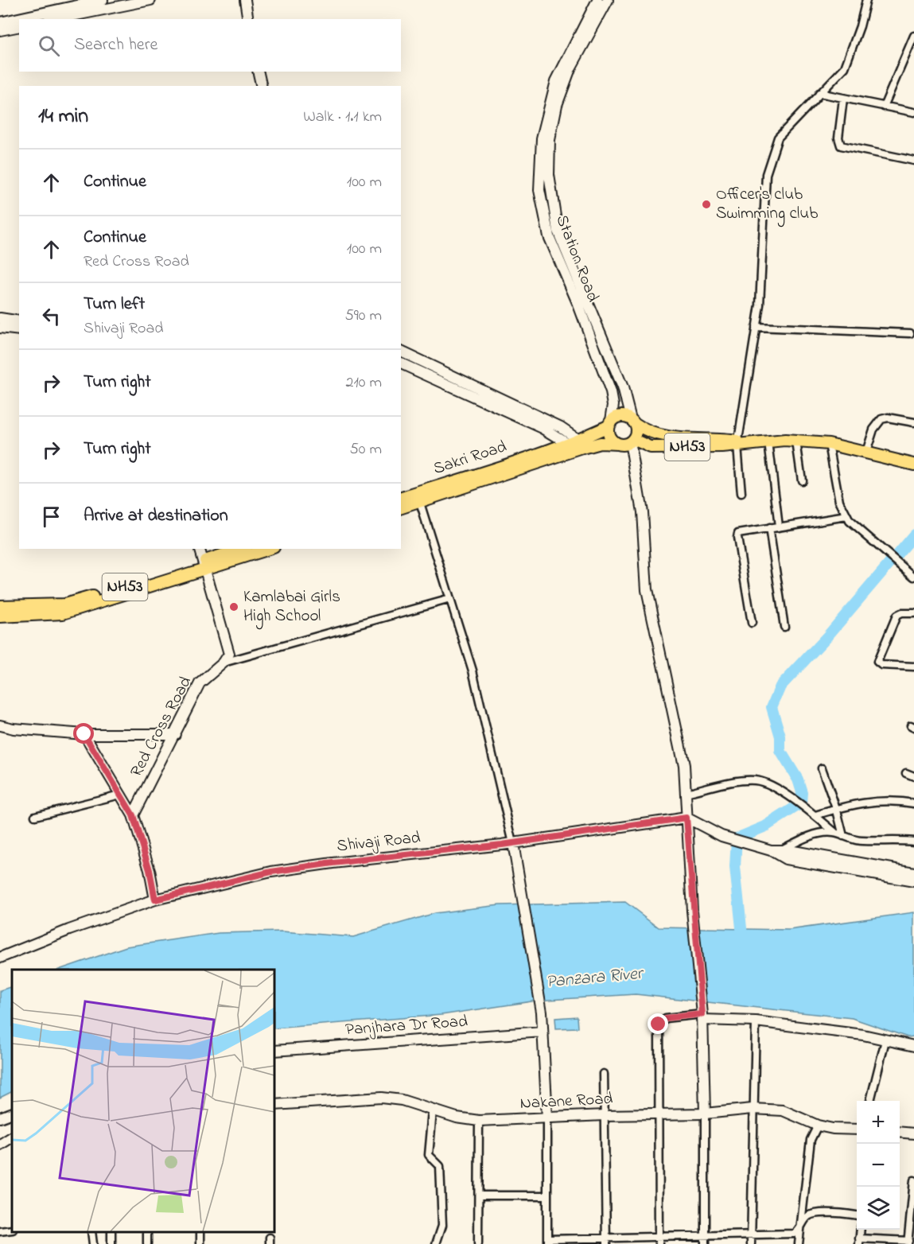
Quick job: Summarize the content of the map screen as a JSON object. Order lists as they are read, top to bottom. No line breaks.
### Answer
{"streets":{"main road":["NH53","Sakri Road"],"street":["Station Road","Red Cross Road","Shivaji Road","Panjhara Dr Road","Nakane Road"]},"crossings":[["Station Road","NH53"],["Station Road","Sakri Road"],["NH53","Sakri Road"]],"water":["Panzara River"],"places":["Officer's club Swimming club","Kamlabai Girls High School"],"page":{"search":"Search here","heading":["14 min","Walk · 1.1 km"],"list":[["Continue","100 m"],["Continue","Red Cross Road","100 m"],["Turn left","Shivaji Road","590 m"],["Turn right","210 m"],["Turn right","50 m"],"Arrive at destination"],"map_buttons":["+","−"]}}
